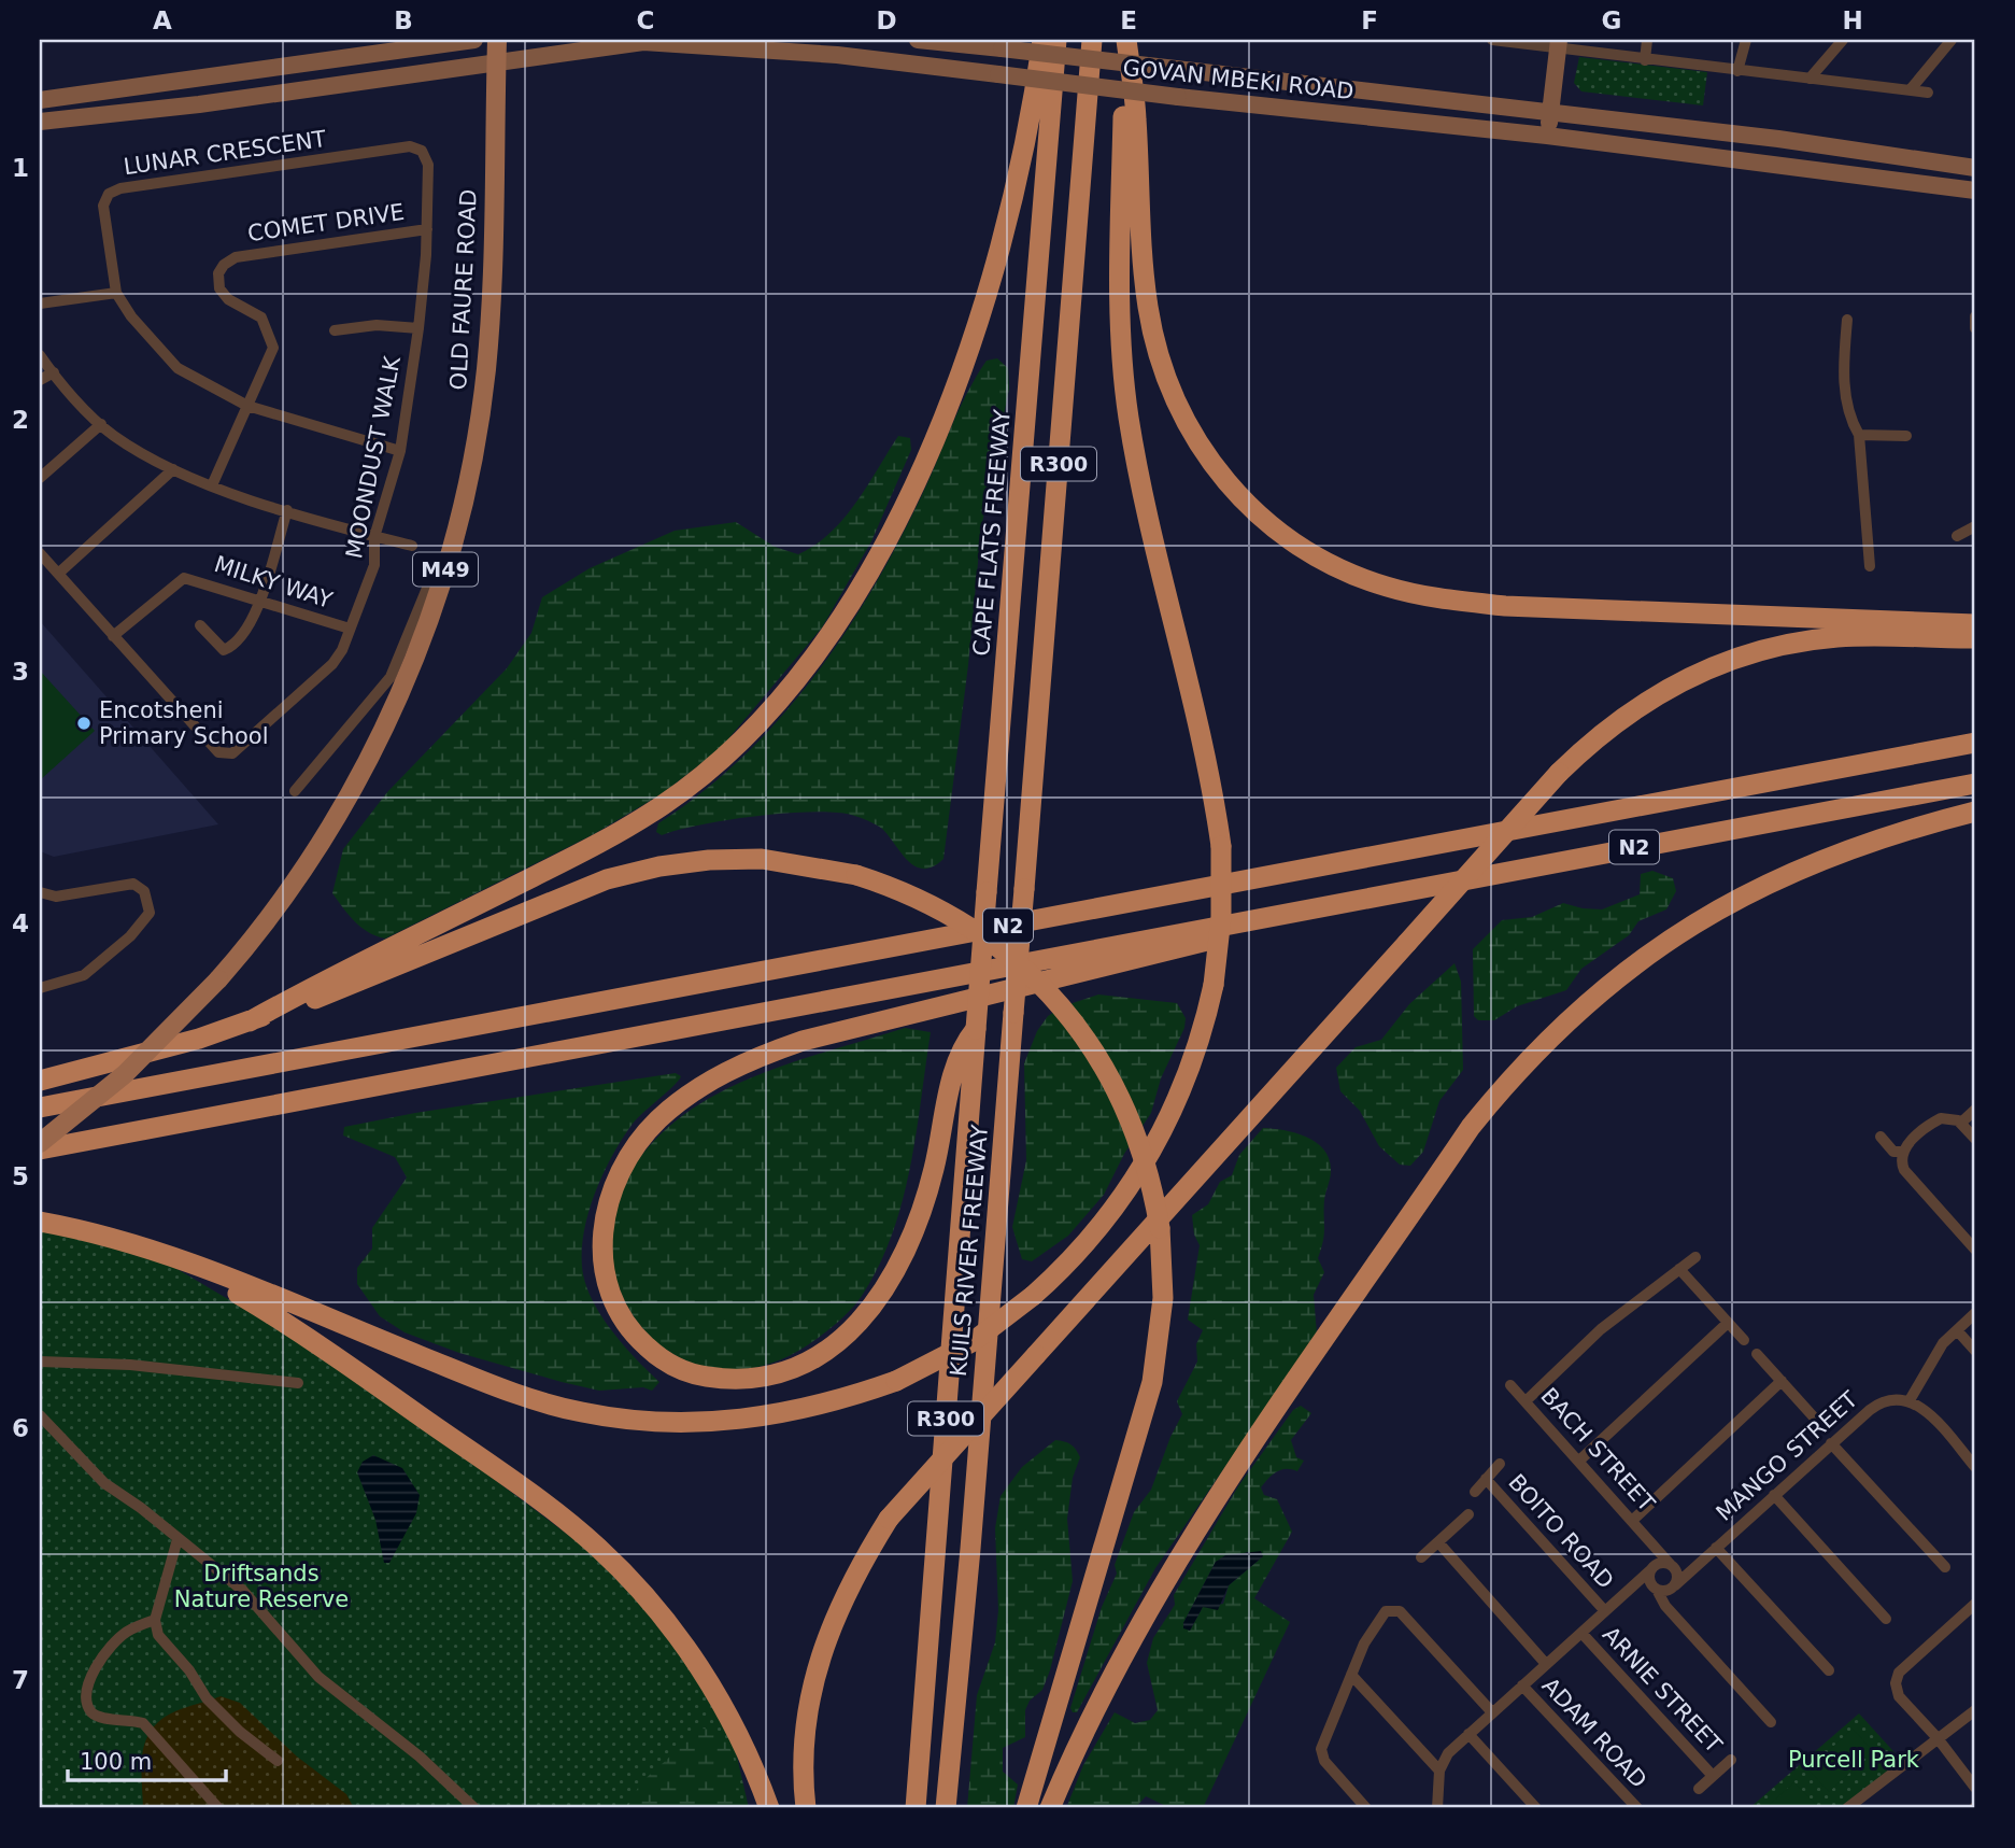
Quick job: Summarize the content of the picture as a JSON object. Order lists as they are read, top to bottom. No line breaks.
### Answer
{"streets":{"highway":["R300","CAPE FLATS FREEWAY","N2","KUILS RIVER FREEWAY"],"main road":["GOVAN MBEKI ROAD","OLD FAURE ROAD","M49"],"street":["LUNAR CRESCENT","COMET DRIVE","MOONDUST WALK","MILKY WAY","BACH STREET","MANGO STREET","BOITO ROAD","ARNIE STREET","ADAM ROAD"]},"crossings":[["GOVAN MBEKI ROAD","OLD FAURE ROAD"],["GOVAN MBEKI ROAD","M49"],["LUNAR CRESCENT","COMET DRIVE"],["LUNAR CRESCENT","MOONDUST WALK"],["COMET DRIVE","MOONDUST WALK"],["OLD FAURE ROAD","M49"],["OLD FAURE ROAD","N2"],["MOONDUST WALK","MILKY WAY"],["CAPE FLATS FREEWAY","KUILS RIVER FREEWAY"],["BACH STREET","MANGO STREET"]],"parks":["Driftsands Nature Reserve","Purcell Park"],"places":["Encotsheni Primary School"],"scale_bar":"100 m","grid":{"columns":["A","B","C","D","E","F","G","H"],"rows":["1","2","3","4","5","6","7"]}}
